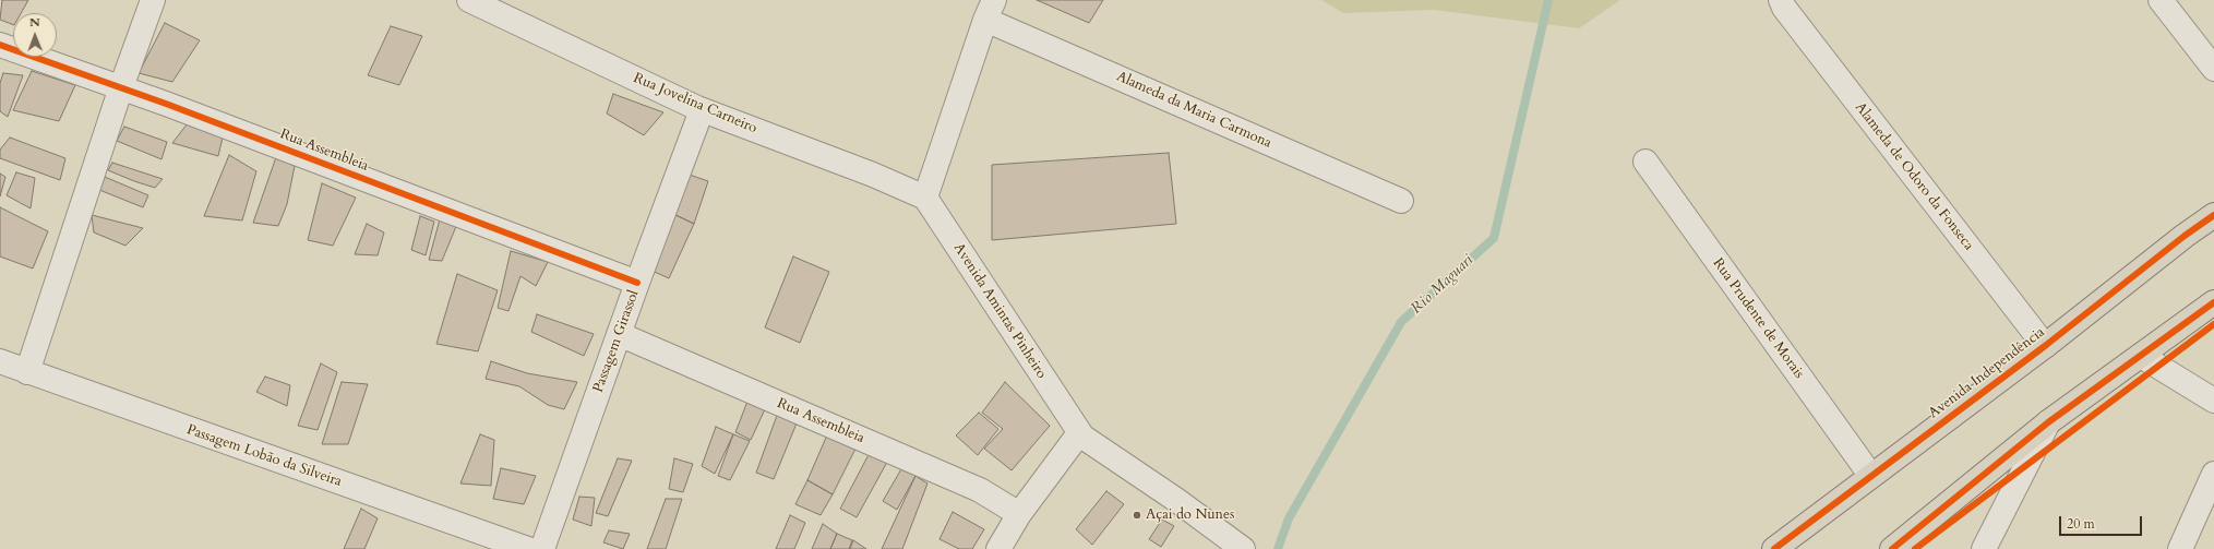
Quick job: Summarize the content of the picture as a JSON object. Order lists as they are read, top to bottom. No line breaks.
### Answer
{"streets":{"main road":["Avenida Independência"],"street":["Rua Jovelina Carneiro","Alameda da Maria Carmona","Rua Assembleia","Alameda de Odoro da Fonseca","Avenida Amintas Pinheiro","Rua Prudente de Morais","Passagem Girassol","Passagem Lobão da Silveira"]},"crossings":[["Rua Jovelina Carneiro","Avenida Amintas Pinheiro"],["Rua Jovelina Carneiro","Passagem Girassol"],["Rua Assembleia","Passagem Girassol"],["Alameda de Odoro da Fonseca","Avenida Independência"],["Rua Prudente de Morais","Avenida Independência"]],"water":["Rio Maguari"],"places":["Açai do Nunes"],"scale_bar":"20 m","north":"top"}
